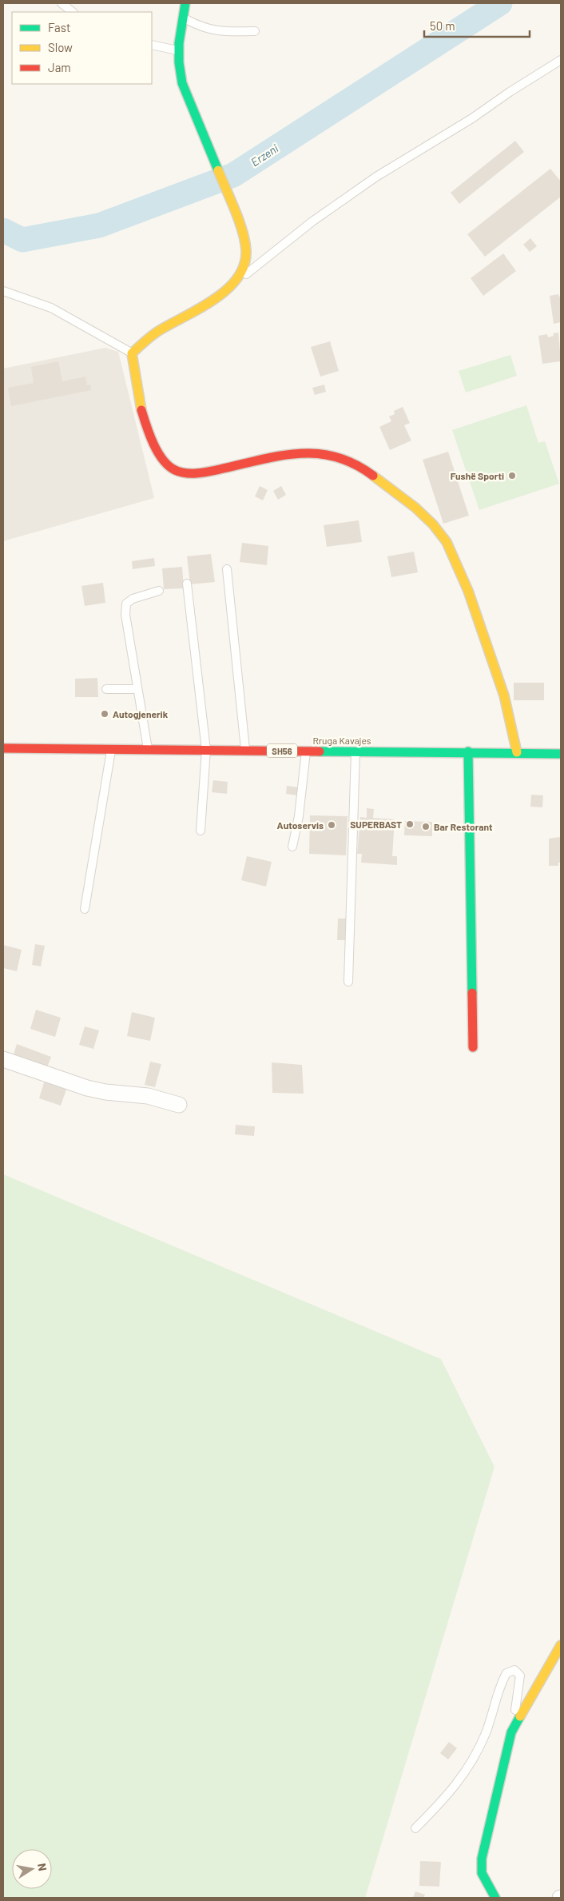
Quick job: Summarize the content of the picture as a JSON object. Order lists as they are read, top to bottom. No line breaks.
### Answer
{"streets":{"street":["Rruga Kavajes","SH56"]},"water":["Erzeni"],"places":["Fushë Sporti","Autogjenerik","SUPERBAST","Autoservis","Bar Restorant"],"legend":["Fast","Slow","Jam"],"scale_bar":"50 m","north":"right"}
